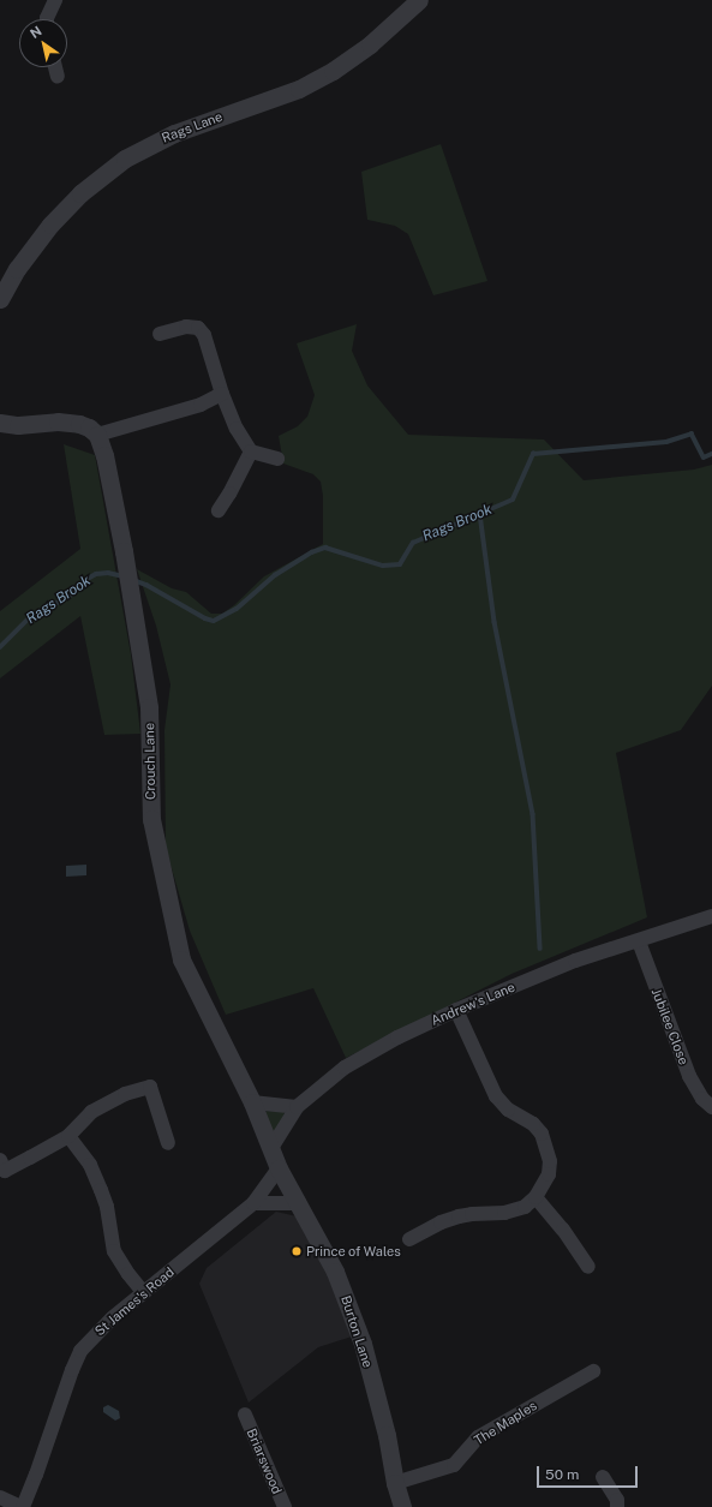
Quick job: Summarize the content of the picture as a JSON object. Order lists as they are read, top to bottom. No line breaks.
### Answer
{"streets":{"street":["Rags Lane","Crouch Lane","Andrew's Lane","Jubilee Close","St James's Road","Burton Lane","The Maples","Briarswood"]},"crossings":[["Crouch Lane","Andrew's Lane"],["Crouch Lane","St James's Road"],["Crouch Lane","Burton Lane"],["Andrew's Lane","Jubilee Close"],["St James's Road","Burton Lane"],["Burton Lane","The Maples"]],"water":["Rags Brook"],"places":["Prince of Wales"],"scale_bar":"50 m","north":"top left"}
